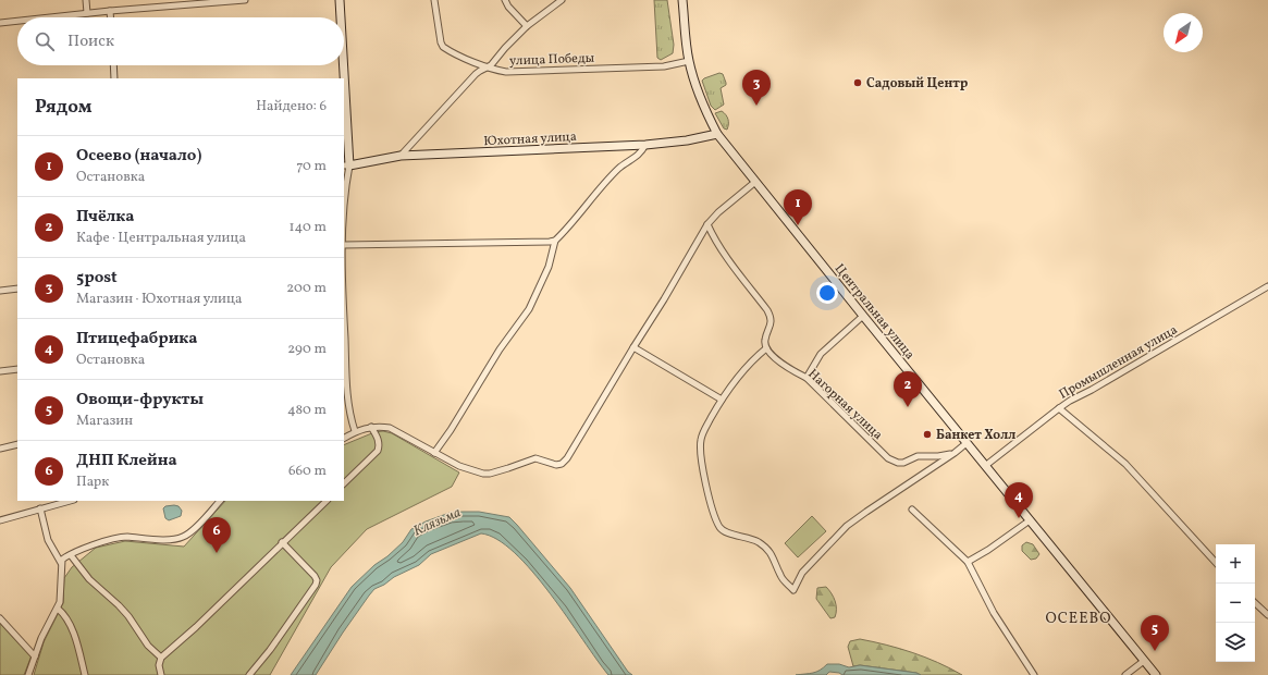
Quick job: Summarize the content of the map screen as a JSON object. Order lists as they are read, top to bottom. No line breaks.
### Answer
{"streets":{"main road":["Юхотная улица","Центральная улица"],"street":["улица Победы","Промышленная улица","Нагорная улица"]},"crossings":[["улица Победы","Центральная улица"],["Юхотная улица","Центральная улица"],["Центральная улица","Промышленная улица"]],"districts":["ОСЕЕВО"],"water":["Клязьма"],"places":["Садовый Центр","Банкет Холл"],"north":"bottom left","page":{"search":"Поиск","pins":["3","1","2","4","6","5"],"heading":["Рядом","Найдено: 6"],"list":[{"mark":"1","name":"Осеево (начало)","note":"Остановка","value":"70 m"},{"mark":"2","name":"Пчёлка","note":"Кафе · Центральная улица","value":"140 m"},{"mark":"3","name":"5post","note":"Магазин · Юхотная улица","value":"200 m"},{"mark":"4","name":"Птицефабрика","note":"Остановка","value":"290 m"},{"mark":"5","name":"Овощи-фрукты","note":"Магазин","value":"480 m"},{"mark":"6","name":"ДНП Клейна","note":"Парк","value":"660 m"}],"map_buttons":["+","−"]}}
